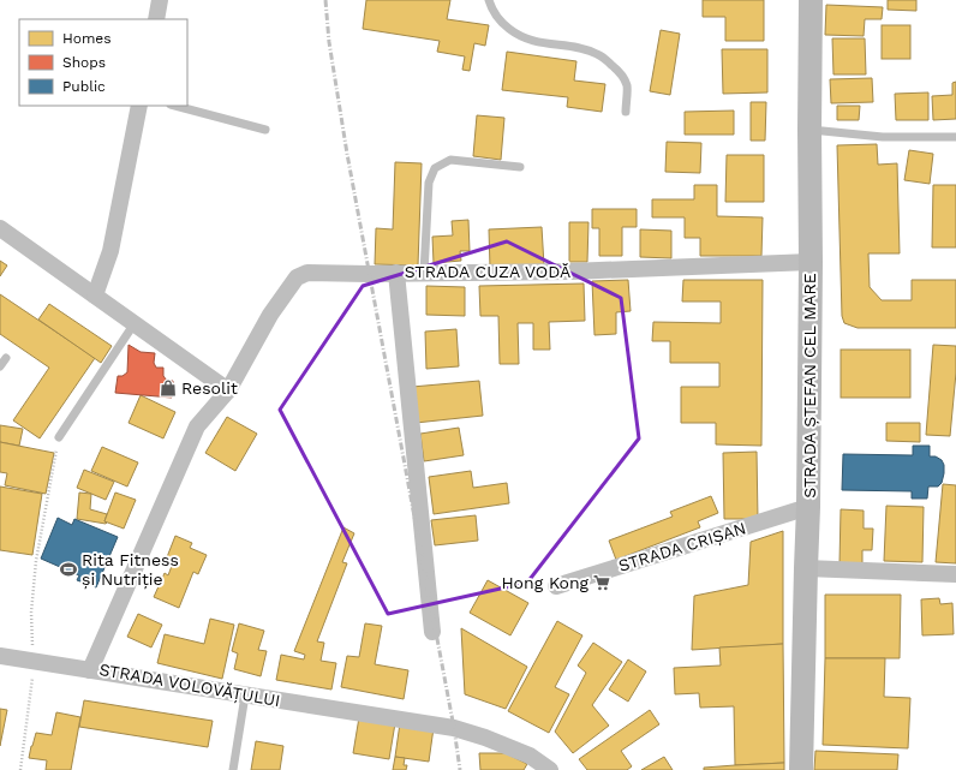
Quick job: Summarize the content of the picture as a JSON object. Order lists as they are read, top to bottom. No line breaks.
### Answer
{"streets":{"main road":["STRADA ȘTEFAN CEL MARE"],"street":["STRADA CUZA VODĂ","STRADA CRIȘAN","STRADA VOLOVĂȚULUI"]},"crossings":[["STRADA CUZA VODĂ","STRADA ȘTEFAN CEL MARE"],["STRADA CUZA VODĂ","STRADA VOLOVĂȚULUI"],["STRADA ȘTEFAN CEL MARE","STRADA CRIȘAN"]],"places":{"shop":["Resolit"],"sports":["Rita Fitness și Nutriție"],"supermarket":["Hong Kong"]},"legend":["Homes","Shops","Public"]}
